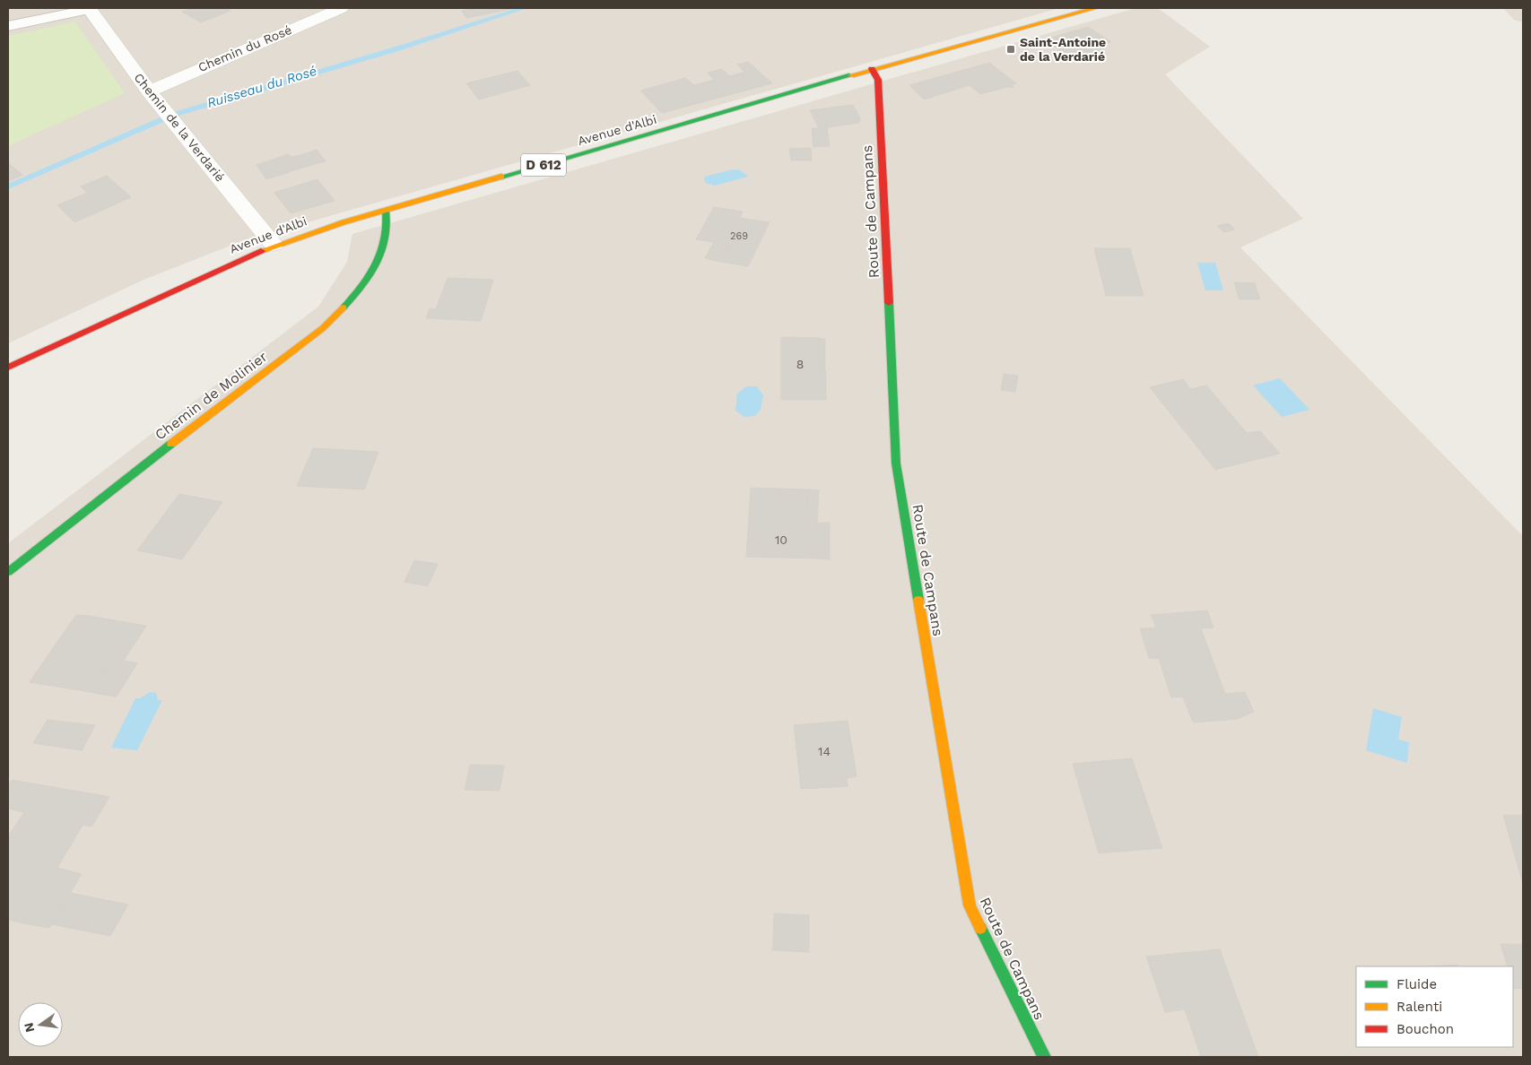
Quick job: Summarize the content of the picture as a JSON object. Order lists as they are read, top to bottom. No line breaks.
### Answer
{"streets":{"street":["Chemin du Rosé","Chemin de la Verdarié","Avenue d'Albi","D 612","Route de Campans","Chemin de Molinier"]},"crossings":[["Chemin du Rosé","Chemin de la Verdarié"],["Chemin de la Verdarié","Avenue d'Albi"],["Avenue d'Albi","Route de Campans"],["Avenue d'Albi","Chemin de Molinier"]],"water":["Ruisseau du Rosé"],"places":{"transit":["Saint-Antoine de la Verdarié"]},"house_numbers":["269","8","10","14"],"legend":["Fluide","Ralenti","Bouchon"],"north":"left"}
